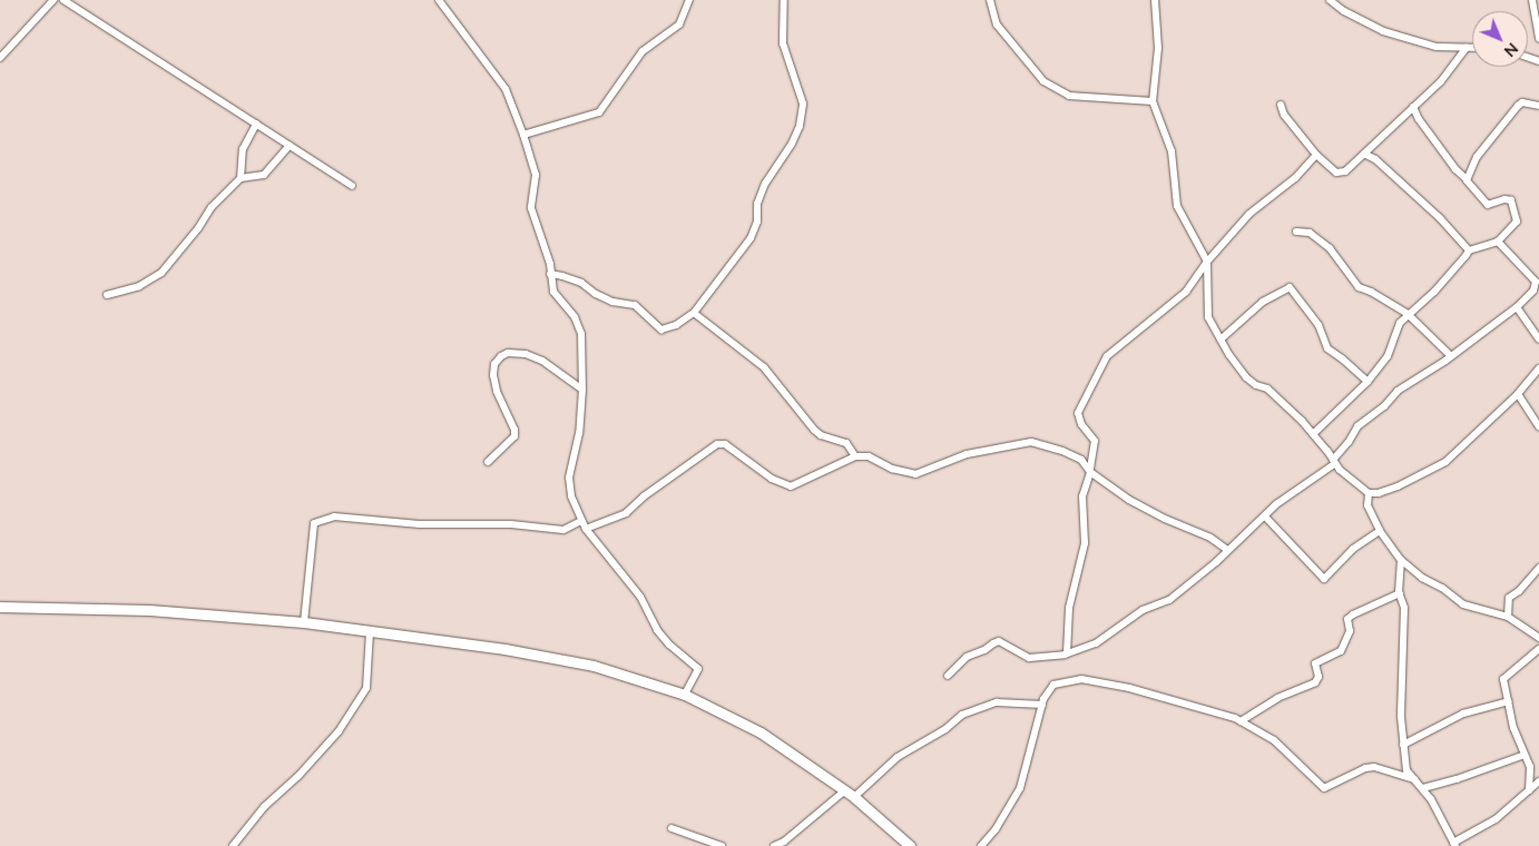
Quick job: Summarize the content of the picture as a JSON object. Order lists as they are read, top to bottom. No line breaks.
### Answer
{"north":"bottom right"}
